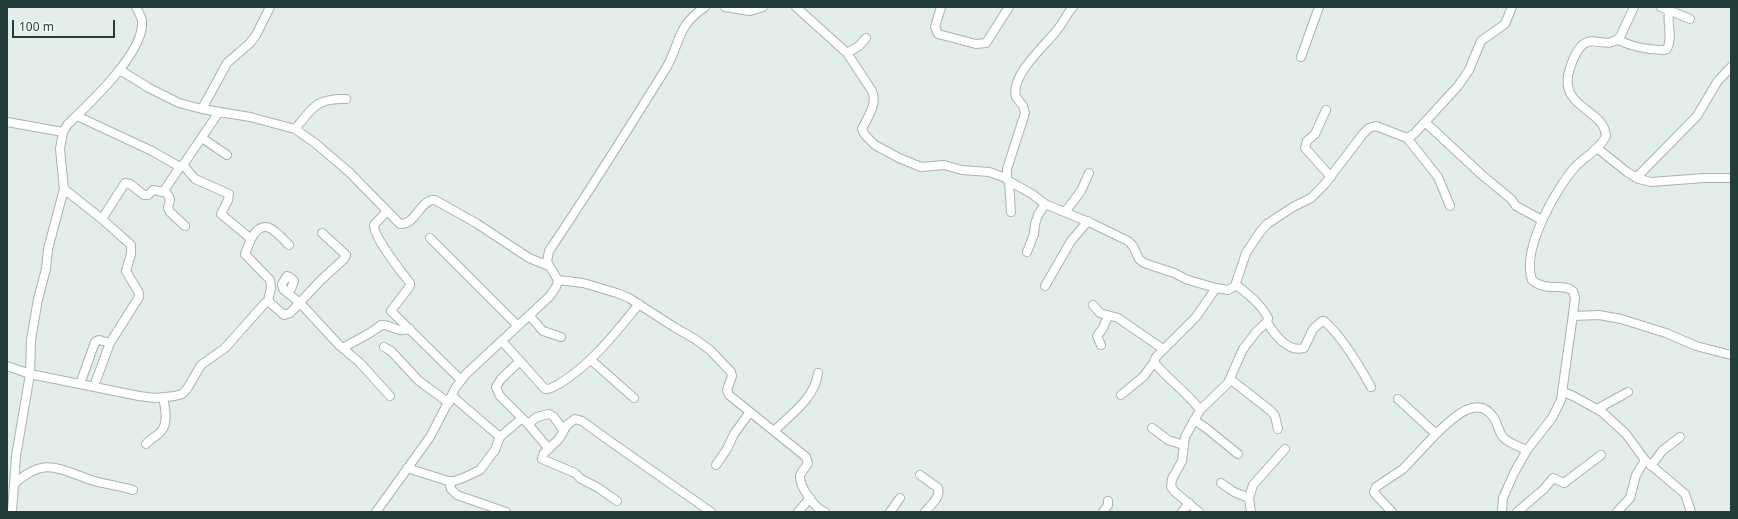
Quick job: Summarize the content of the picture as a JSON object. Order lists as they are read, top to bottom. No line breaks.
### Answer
{"scale_bar":"100 m"}
